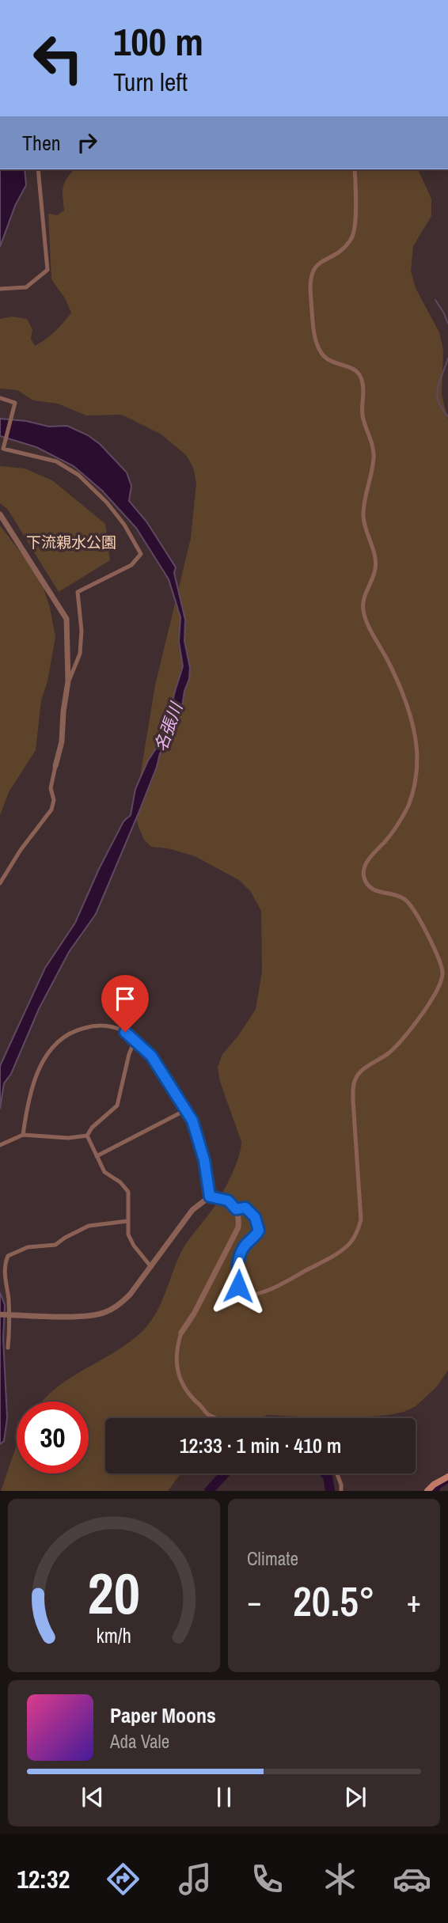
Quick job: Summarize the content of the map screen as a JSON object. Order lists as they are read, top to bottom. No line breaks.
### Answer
{"water":["名張川"],"parks":["下流親水公園"],"page":{"turn":["100 m","Turn left"],"then":"Then","limit":"30","trip":"12:33 · 1 min · 410 m","tile":"Climate","heat":["−","20.5°","+"],"song":["Paper Moons","Ada Vale"],"tabs":"12:32","gauge":["20","km/h"]}}
